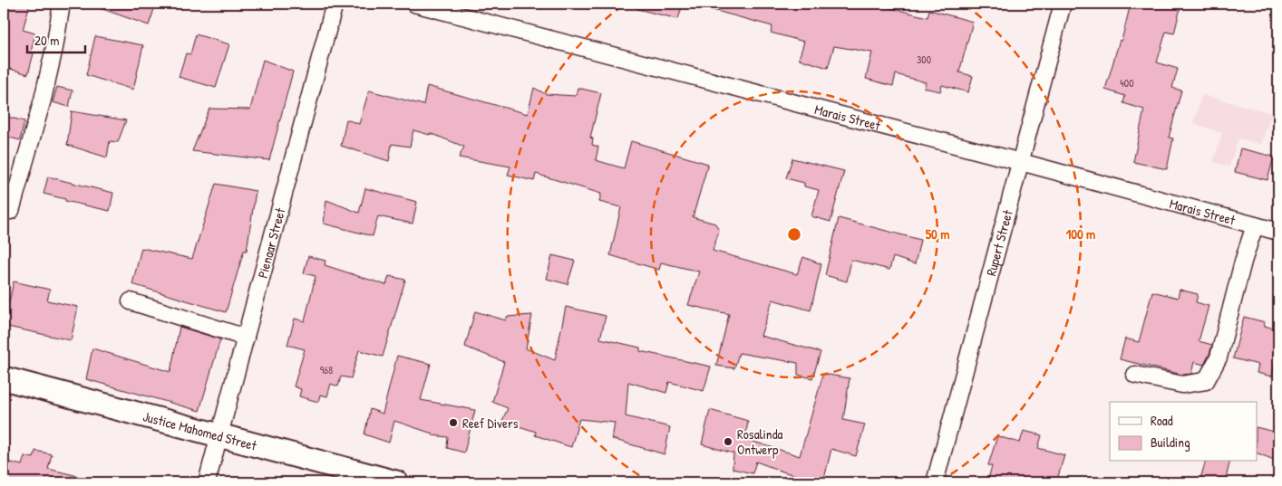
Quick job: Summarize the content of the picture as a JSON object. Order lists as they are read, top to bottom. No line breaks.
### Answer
{"streets":{"main road":["Justice Mahomed Street"],"street":["Marais Street","Rupert Street","Pienaar Street"]},"crossings":[["Marais Street","Rupert Street"],["Pienaar Street","Justice Mahomed Street"]],"places":["Reef Divers","Rosalinda Ontwerp"],"house_numbers":["300","400","968"],"legend":["Road","Building"],"scale_bar":"20 m","rings":["50 m","100 m"]}
